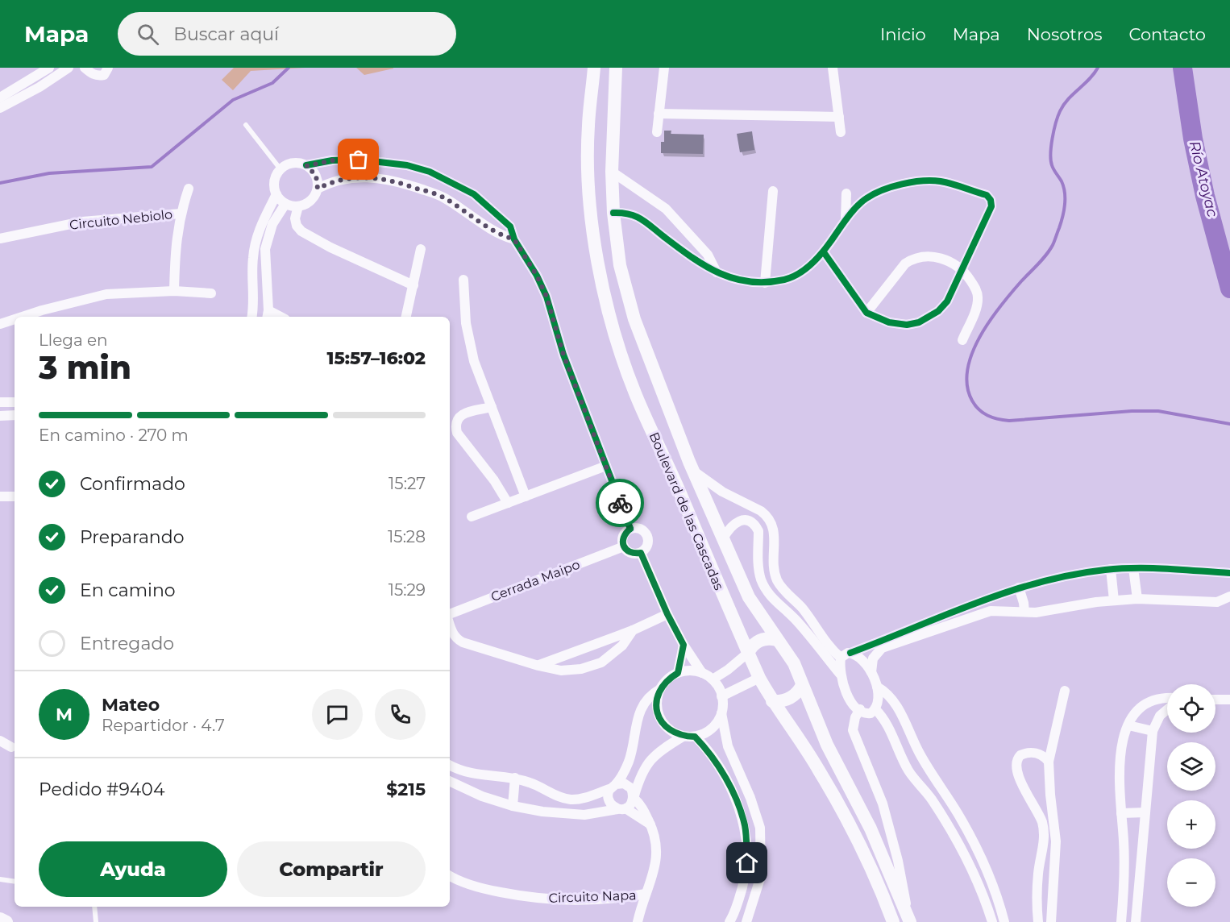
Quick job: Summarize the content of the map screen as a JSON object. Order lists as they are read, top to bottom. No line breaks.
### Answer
{"streets":{"main road":["Boulevard de las Cascadas"],"street":["Circuito Nebiolo","Cerrada Maipo","Circuito Napa"]},"water":["Río Atoyac"],"page":{"header":"Mapa","search":"Buscar aquí","nav":["Inicio","Mapa","Nosotros","Contacto"],"heading":["3 min","Llega en","15:57–16:02"],"panel":["Mateo","Repartidor · 4.7","Pedido #9404","$215"],"bar":"En camino · 270 m","list":[["Confirmado","15:27"],["Preparando","15:28"],["En camino","15:29"],"Entregado"],"map_buttons":["+","−"],"round":"M","buttons":["Ayuda","Compartir"]}}
